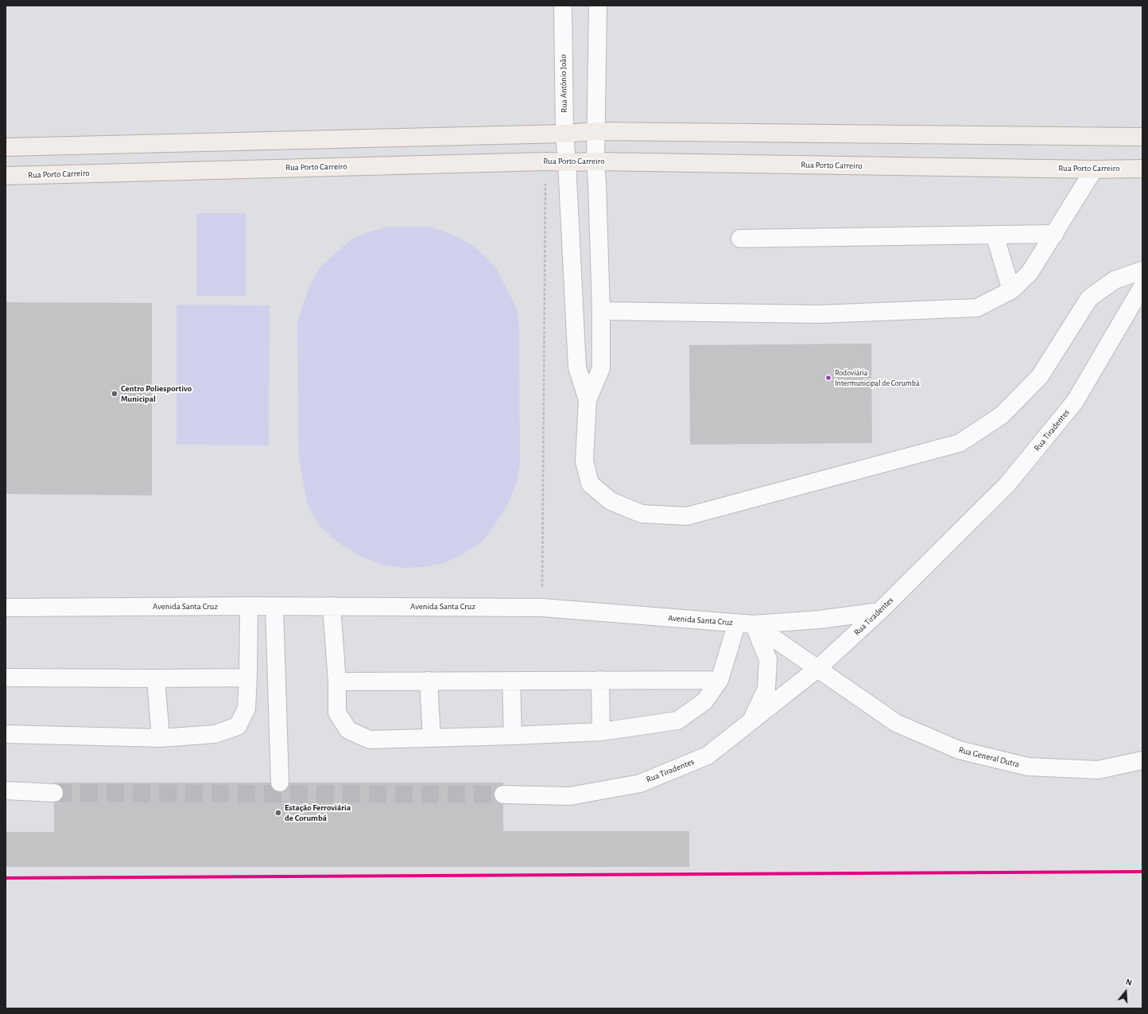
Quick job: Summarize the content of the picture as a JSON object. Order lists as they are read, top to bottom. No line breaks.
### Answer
{"streets":{"main road":["Rua Porto Carreiro"],"street":["Rua Antônio João","Rua Tiradentes","Avenida Santa Cruz","Rua General Dutra"]},"crossings":[["Rua Antônio João","Rua Porto Carreiro"],["Rua Tiradentes","Avenida Santa Cruz"],["Rua Tiradentes","Rua General Dutra"],["Avenida Santa Cruz","Rua General Dutra"]],"places":["Rodoviária Intermunicipal de Corumbá","Centro Poliesportivo Municipal","Estação Ferroviária de Corumbá"],"north":"top"}
